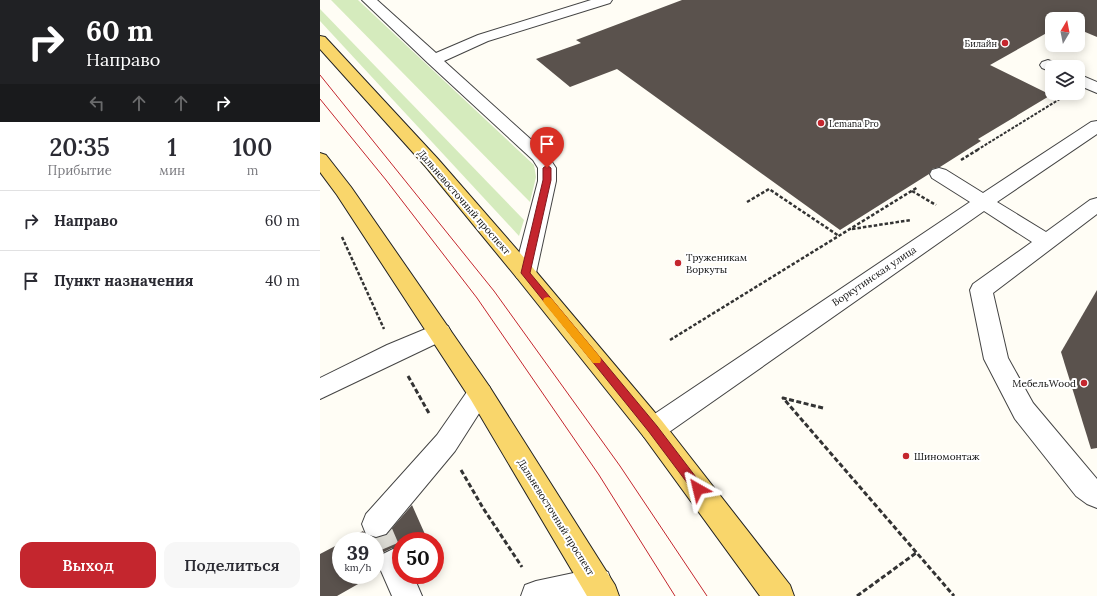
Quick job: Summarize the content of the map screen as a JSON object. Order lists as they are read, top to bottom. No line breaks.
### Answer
{"streets":{"main road":["Дальневосточный проспект"],"street":["Воркутинская улица"]},"crossings":[["Дальневосточный проспект","Воркутинская улица"]],"places":["Билайн","Lemana Pro","Труженикам Воркуты","МебельWood","Шиномонтаж"],"north":"top","page":{"turn":["60 m","Направо"],"eta":["20:35","Прибытие","1","мин","100","m"],"list":[{"name":"Направо","value":"60 m"},{"name":"Пункт назначения","value":"40 m"}],"speed":"39 km/h","limit":"50","buttons":["Выход","Поделиться"]}}
